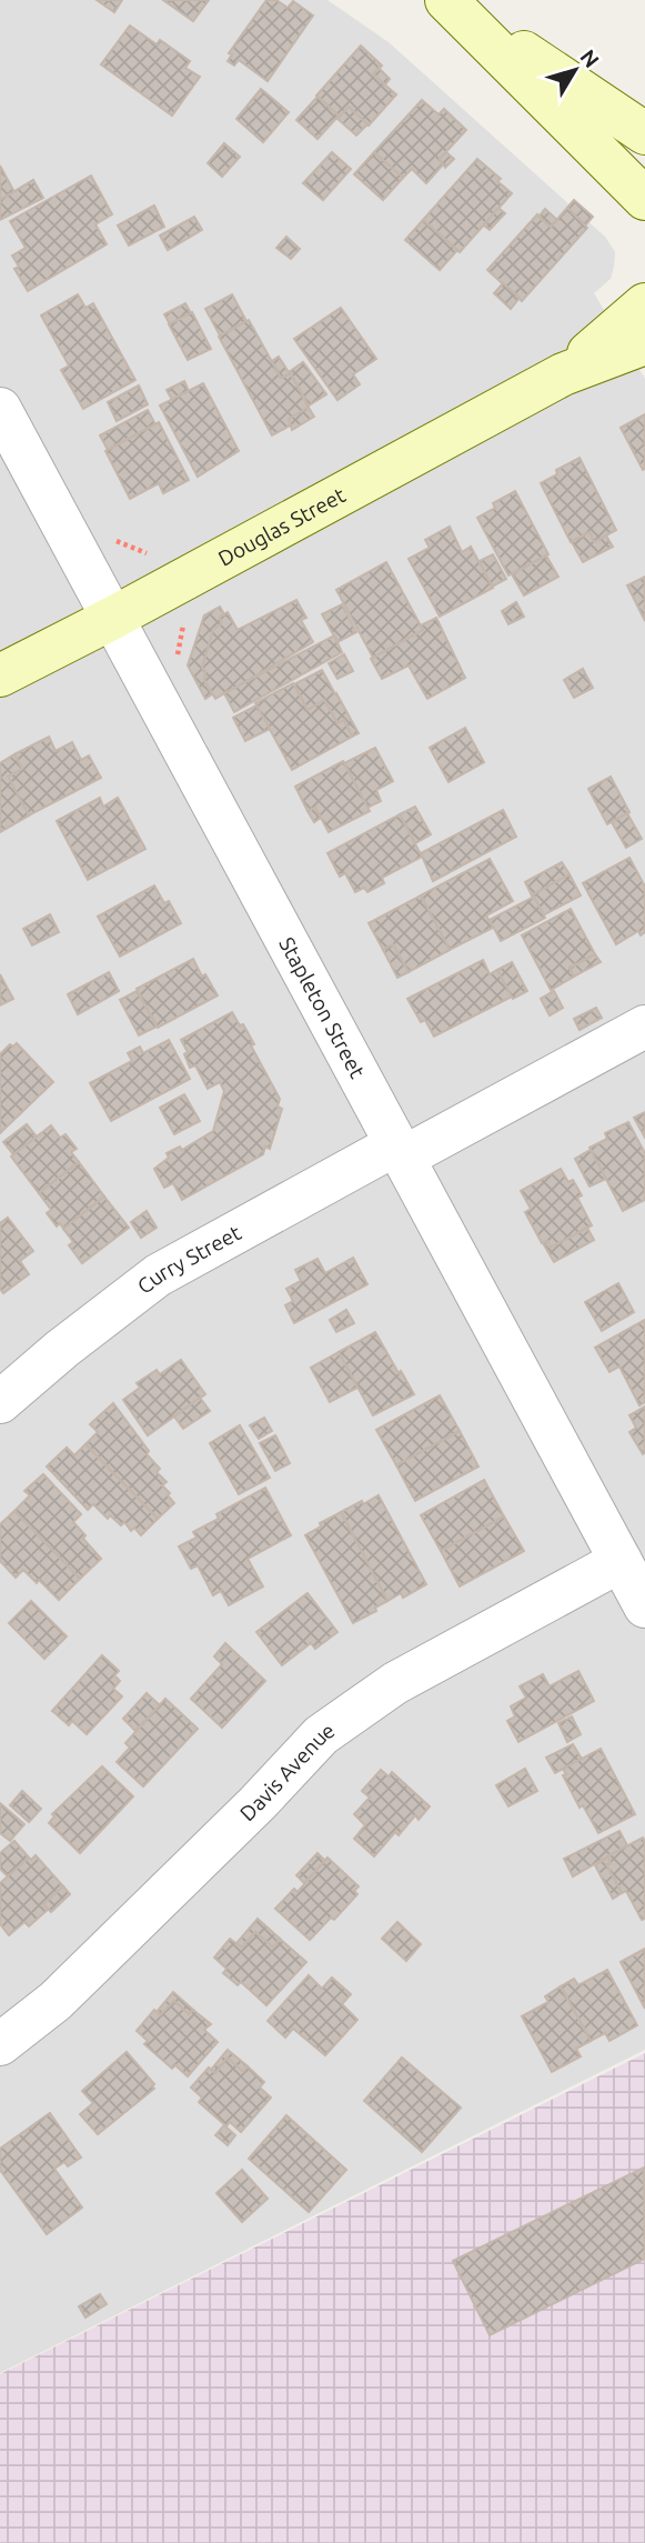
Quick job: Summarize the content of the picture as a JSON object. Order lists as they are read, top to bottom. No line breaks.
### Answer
{"streets":{"street":["Douglas Street","Stapleton Street","Curry Street","Davis Avenue"]},"crossings":[["Douglas Street","Stapleton Street"],["Stapleton Street","Curry Street"],["Stapleton Street","Davis Avenue"]],"north":"top right"}
